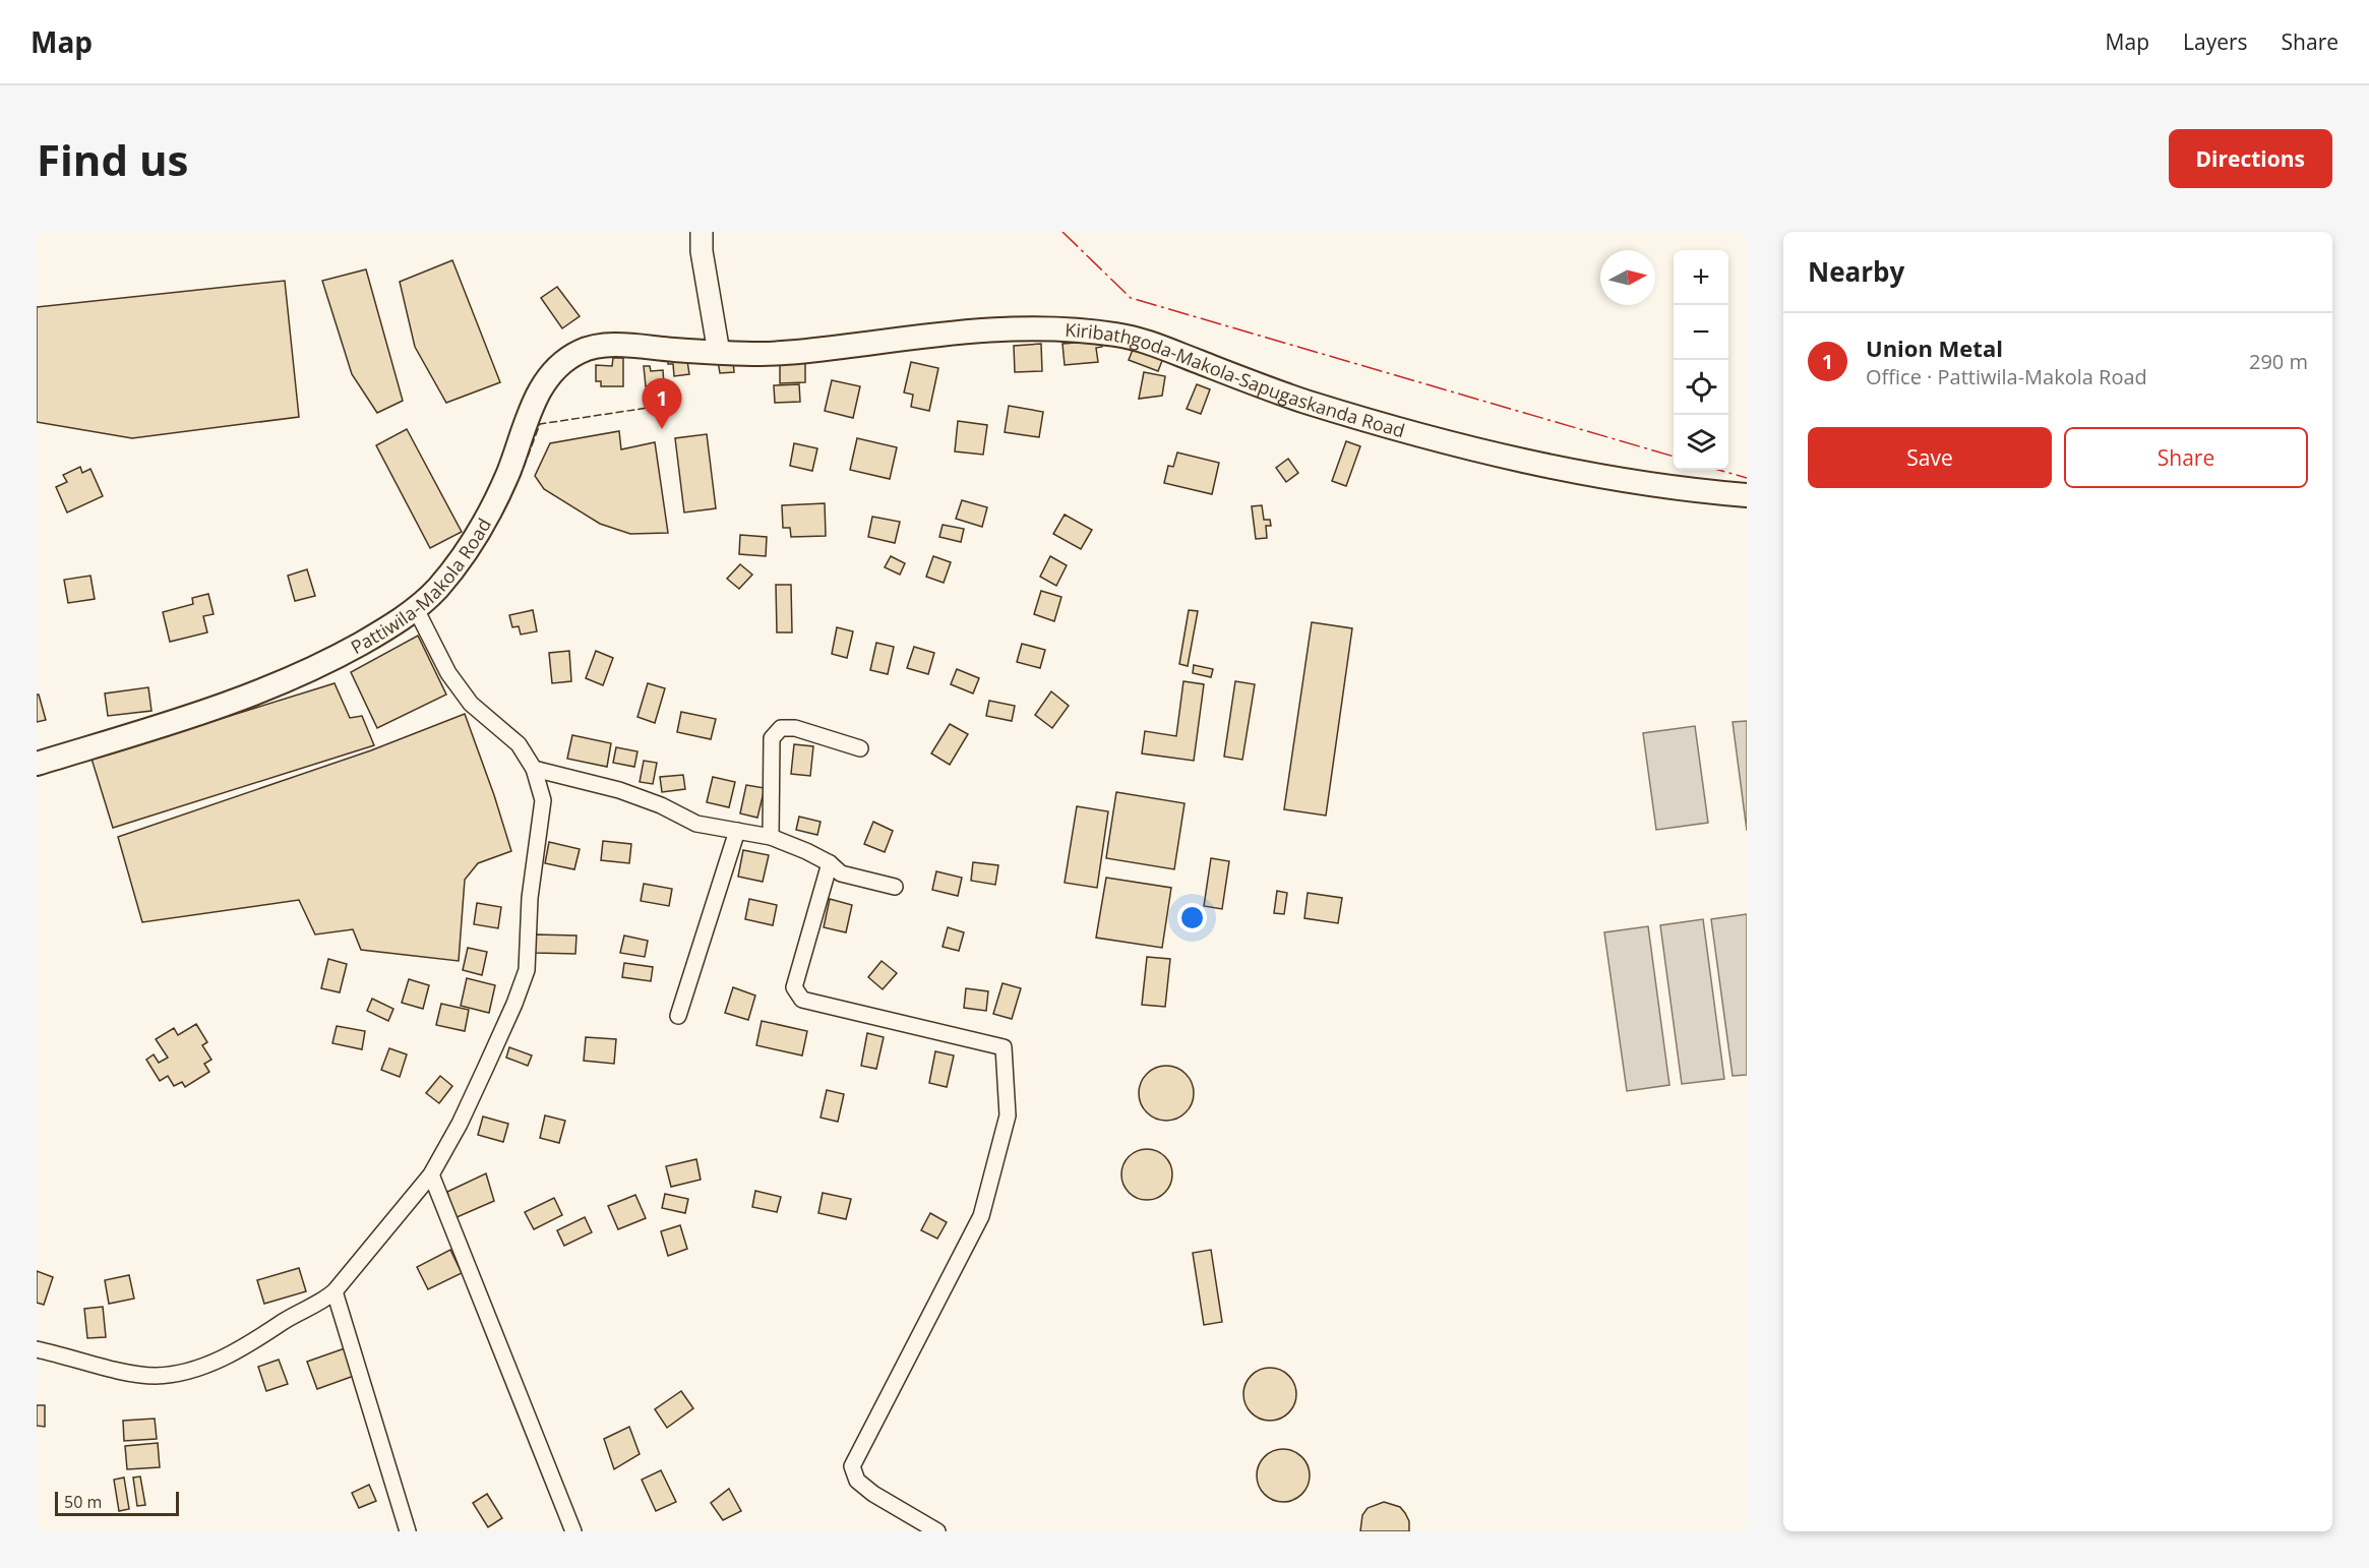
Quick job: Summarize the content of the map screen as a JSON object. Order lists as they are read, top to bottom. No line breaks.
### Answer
{"streets":{"main road":["Kiribathgoda-Makola-Sapugaskanda Road","Pattiwila-Makola Road"]},"crossings":[["Kiribathgoda-Makola-Sapugaskanda Road","Pattiwila-Makola Road"]],"scale_bar":"50 m","north":"right","page":{"header":"Map","nav":["Map","Layers","Share"],"buttons":["Directions",["Save","Share"]],"title":"Find us","heading":"Nearby","map_buttons":["+","−"],"list":[{"mark":"1","name":"Union Metal","note":"Office · Pattiwila-Makola Road","value":"290 m"}],"pins":"1","scale":"50 m"}}
